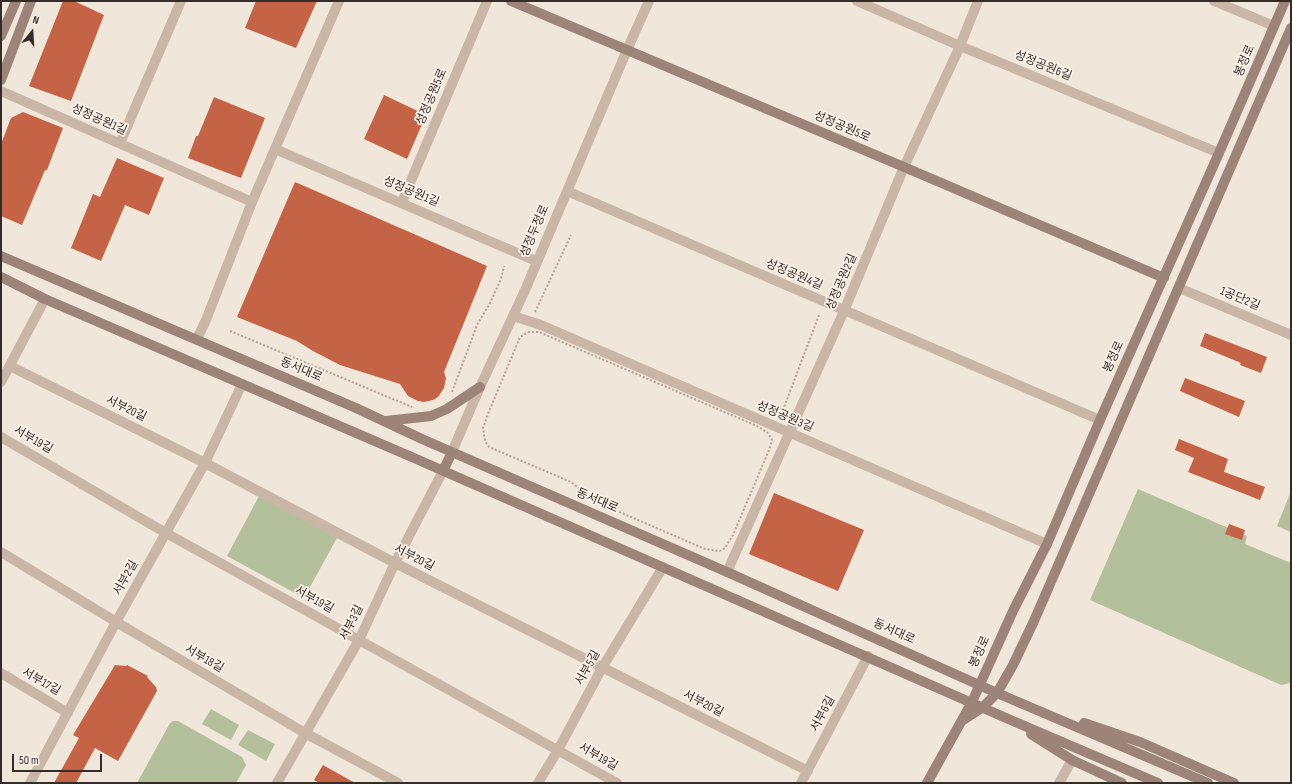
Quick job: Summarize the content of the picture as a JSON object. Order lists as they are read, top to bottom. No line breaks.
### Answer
{"streets":{"street":["봉정로","성정공원6길","성정공원5로","성정공원1길","성정두정로","성정공원4길","성정공원2길","1공단2길","동서대로","서부20길","성정공원3길","서부19길","서부2길","서부3길","서부18길","서부5길","서부17길","서부6길"]},"crossings":[["봉정로","성정공원6길"],["봉정로","성정공원5로"],["봉정로","성정공원4길"],["봉정로","1공단2길"],["봉정로","동서대로"],["봉정로","성정공원3길"],["성정공원6길","성정공원2길"],["성정공원5로","성정공원1길"],["성정공원5로","성정두정로"],["성정공원5로","성정공원2길"],["성정공원1길","성정두정로"],["성정두정로","성정공원4길"],["성정두정로","동서대로"],["성정두정로","성정공원3길"],["성정두정로","서부3길"],["성정공원4길","성정공원2길"],["성정공원2길","동서대로"],["성정공원2길","성정공원3길"],["서부20길","서부2길"],["서부20길","서부3길"],["서부20길","서부5길"],["서부20길","서부6길"],["서부19길","서부2길"],["서부19길","서부3길"],["서부19길","서부5길"],["서부2길","서부18길"],["서부2길","서부17길"],["서부3길","서부18길"]],"scale_bar":"50 m","north":"top"}
